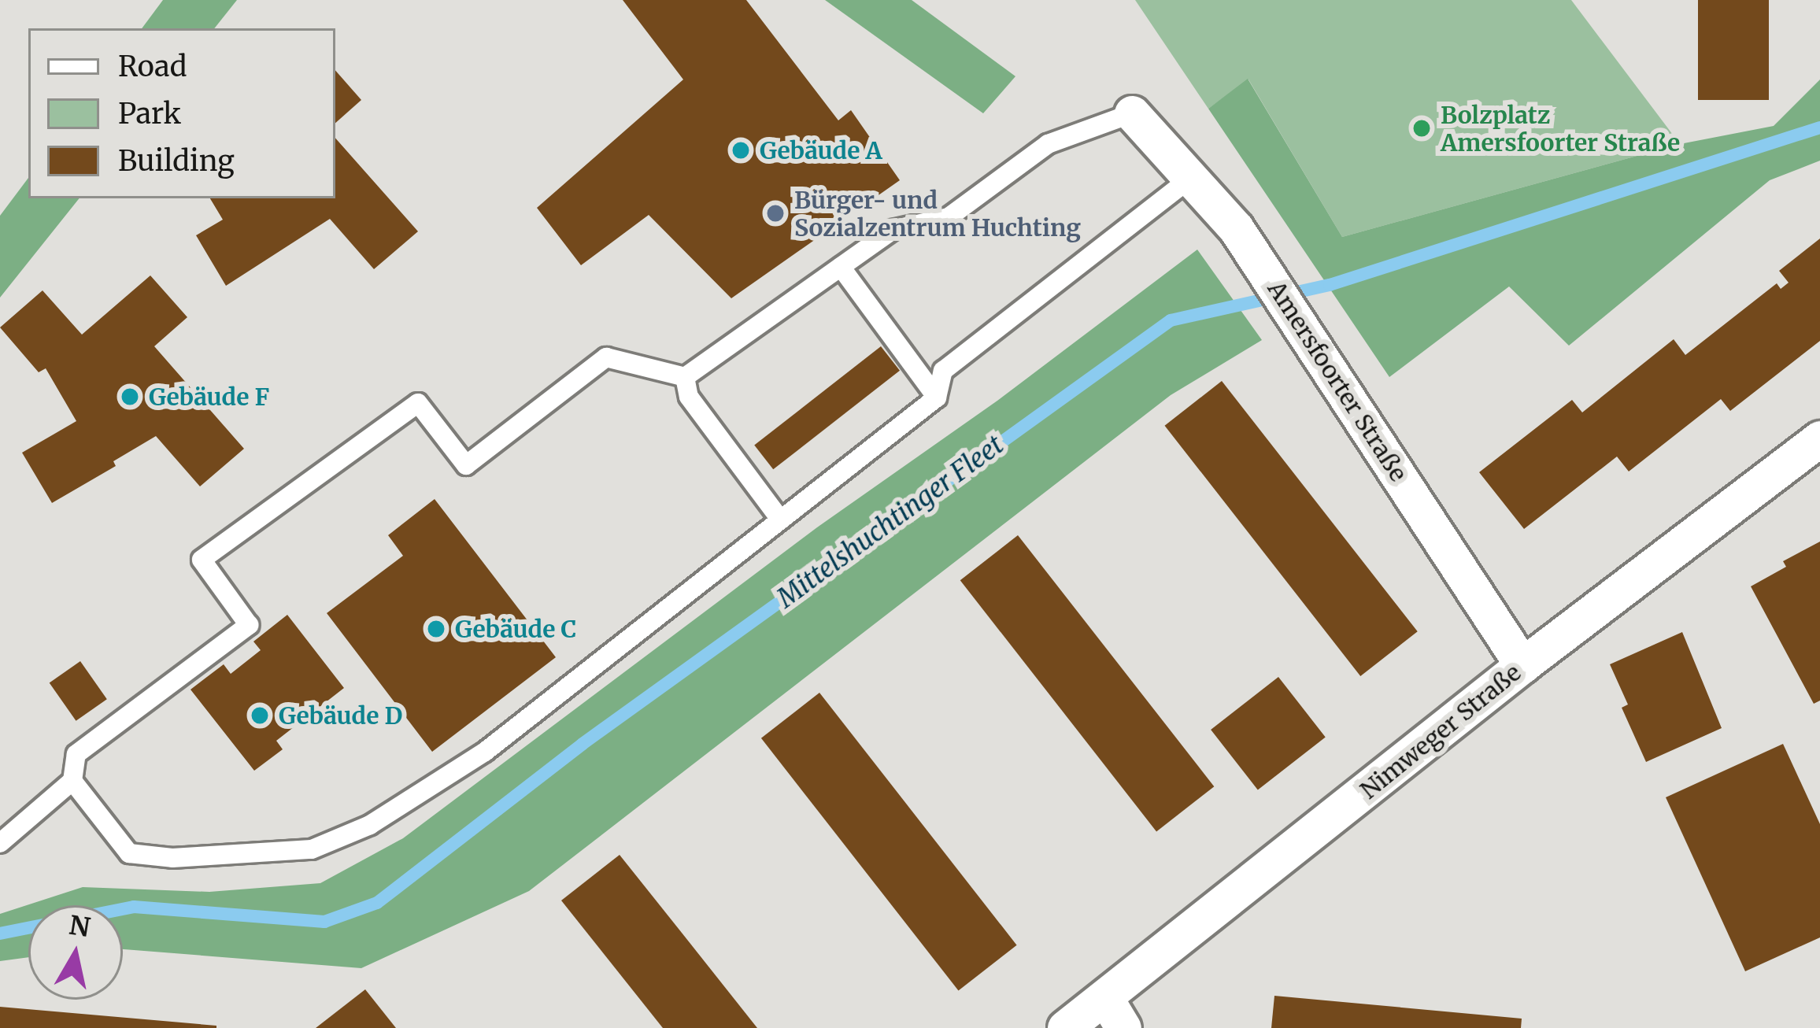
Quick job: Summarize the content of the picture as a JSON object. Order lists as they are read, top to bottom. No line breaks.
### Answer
{"streets":{"street":["Amersfoorter Straße","Nimweger Straße"]},"crossings":[["Amersfoorter Straße","Nimweger Straße"]],"water":["Mittelshuchtinger Fleet"],"places":["Bolzplatz Amersfoorter Straße","Gebäude A","Bürger- und Sozialzentrum Huchting","Gebäude F","Gebäude C","Gebäude D"],"legend":["Road","Park","Building"],"north":"top"}
